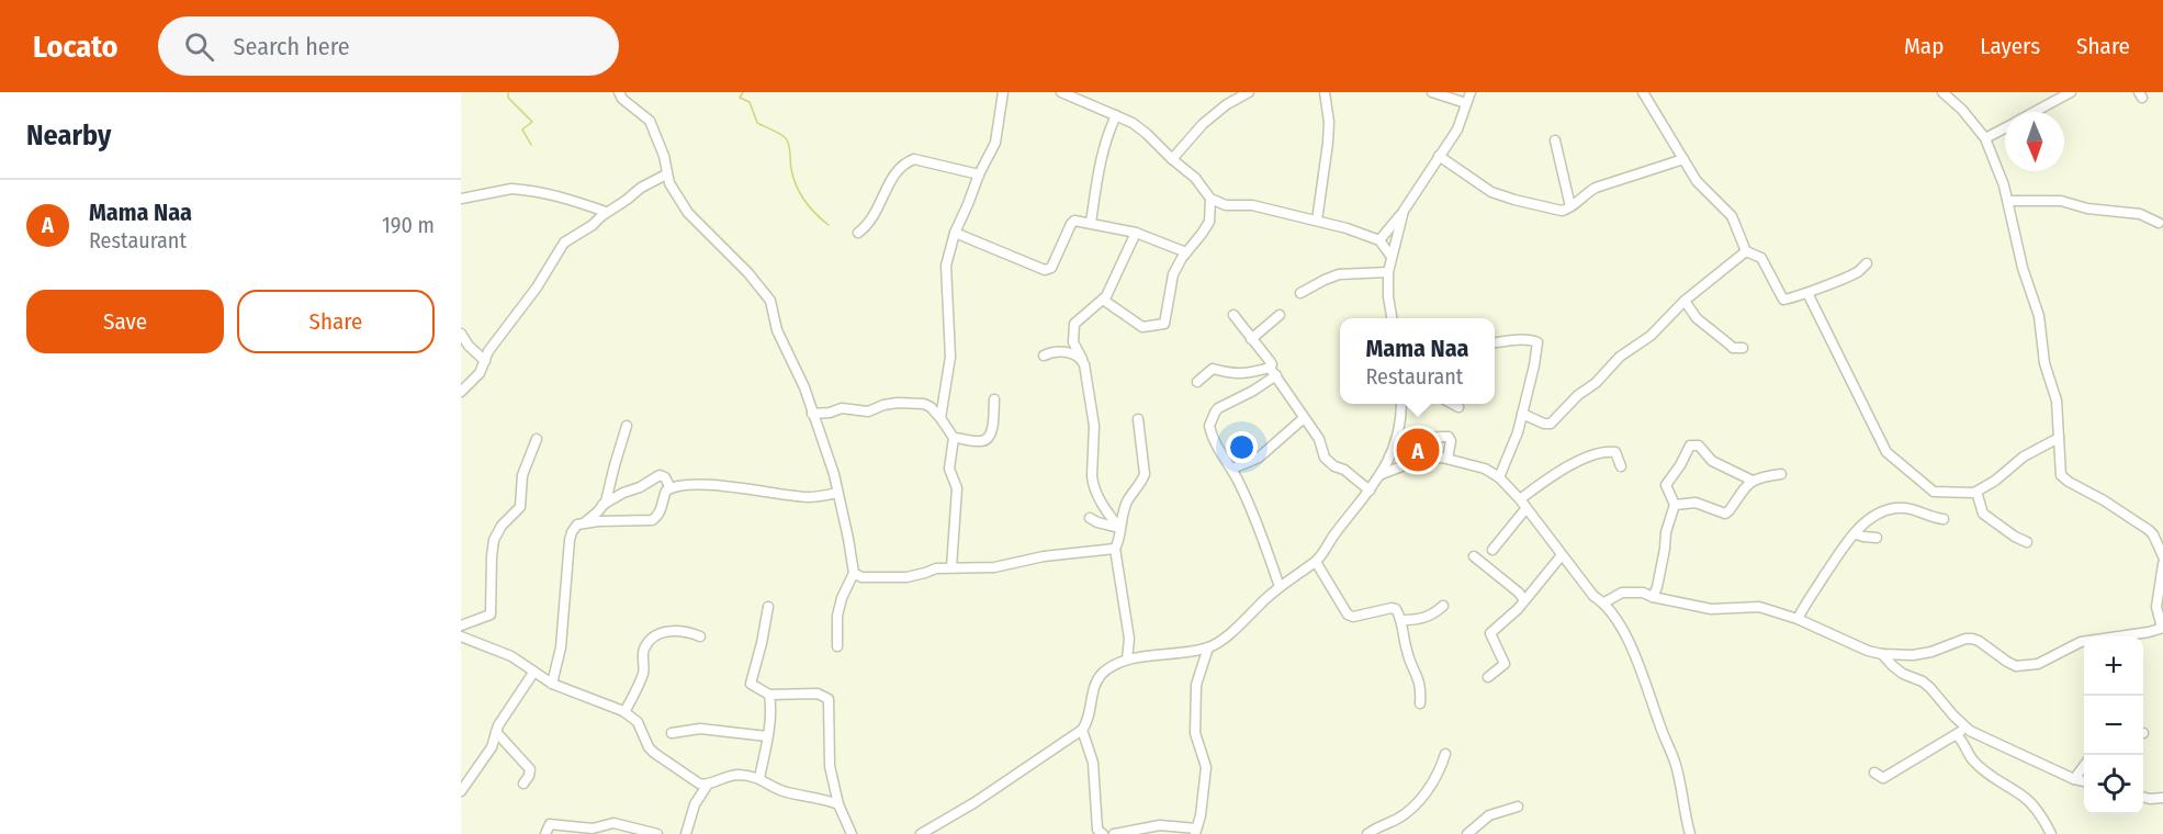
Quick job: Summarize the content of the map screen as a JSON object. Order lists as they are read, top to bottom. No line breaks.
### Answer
{"north":"bottom","page":{"header":"Locato","search":"Search here","nav":["Map","Layers","Share"],"heading":"Nearby","list":[{"mark":"A","name":"Mama Naa","note":"Restaurant","value":"190 m"}],"buttons":["Save","Share"],"popup":["Mama Naa","Restaurant"],"pins":"A","map_buttons":["+","−"]}}
